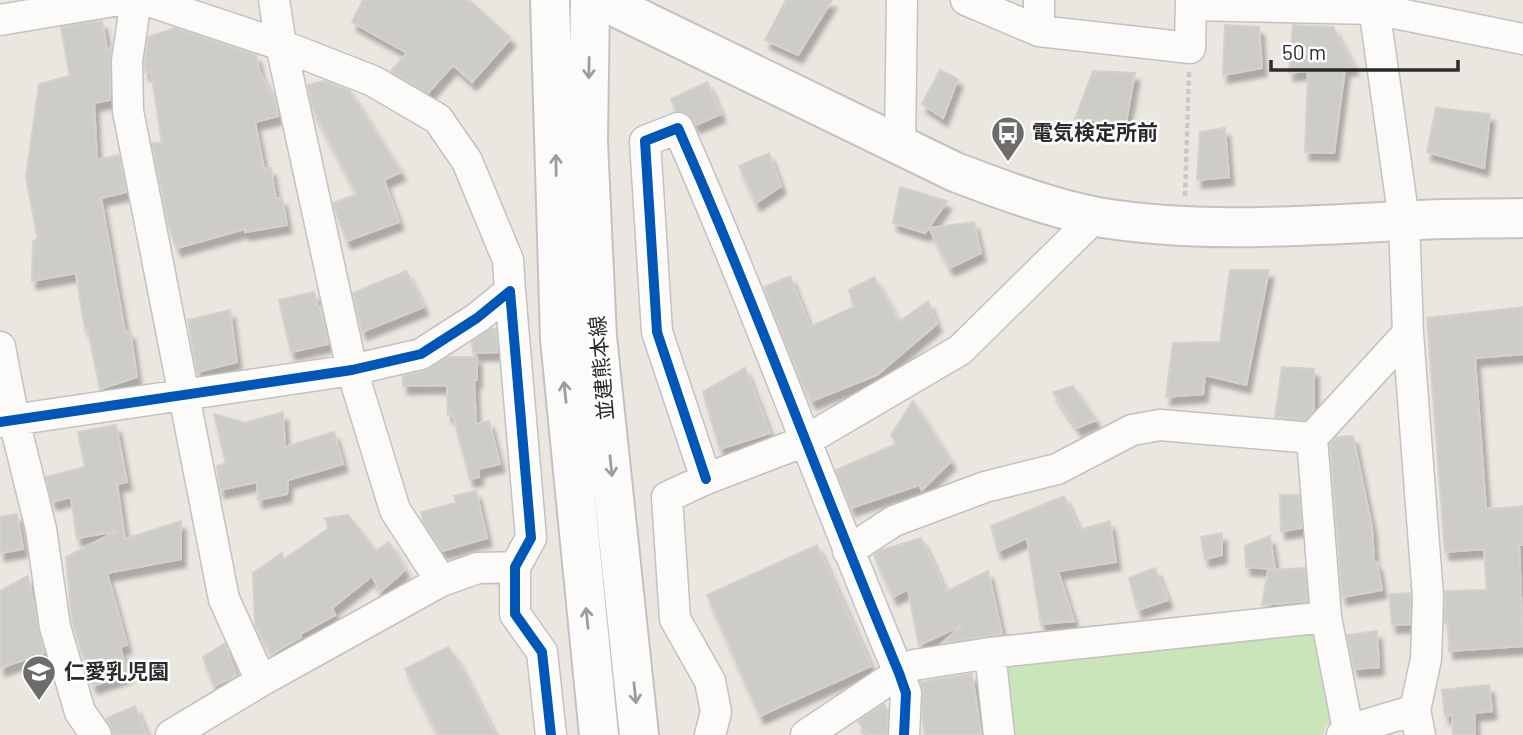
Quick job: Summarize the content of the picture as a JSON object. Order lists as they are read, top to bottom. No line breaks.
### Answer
{"streets":{"main road":["並建熊本線"]},"places":{"bus stop":["電気検定所前"],"school or university":["仁愛乳児園"]},"scale_bar":"50 m"}
